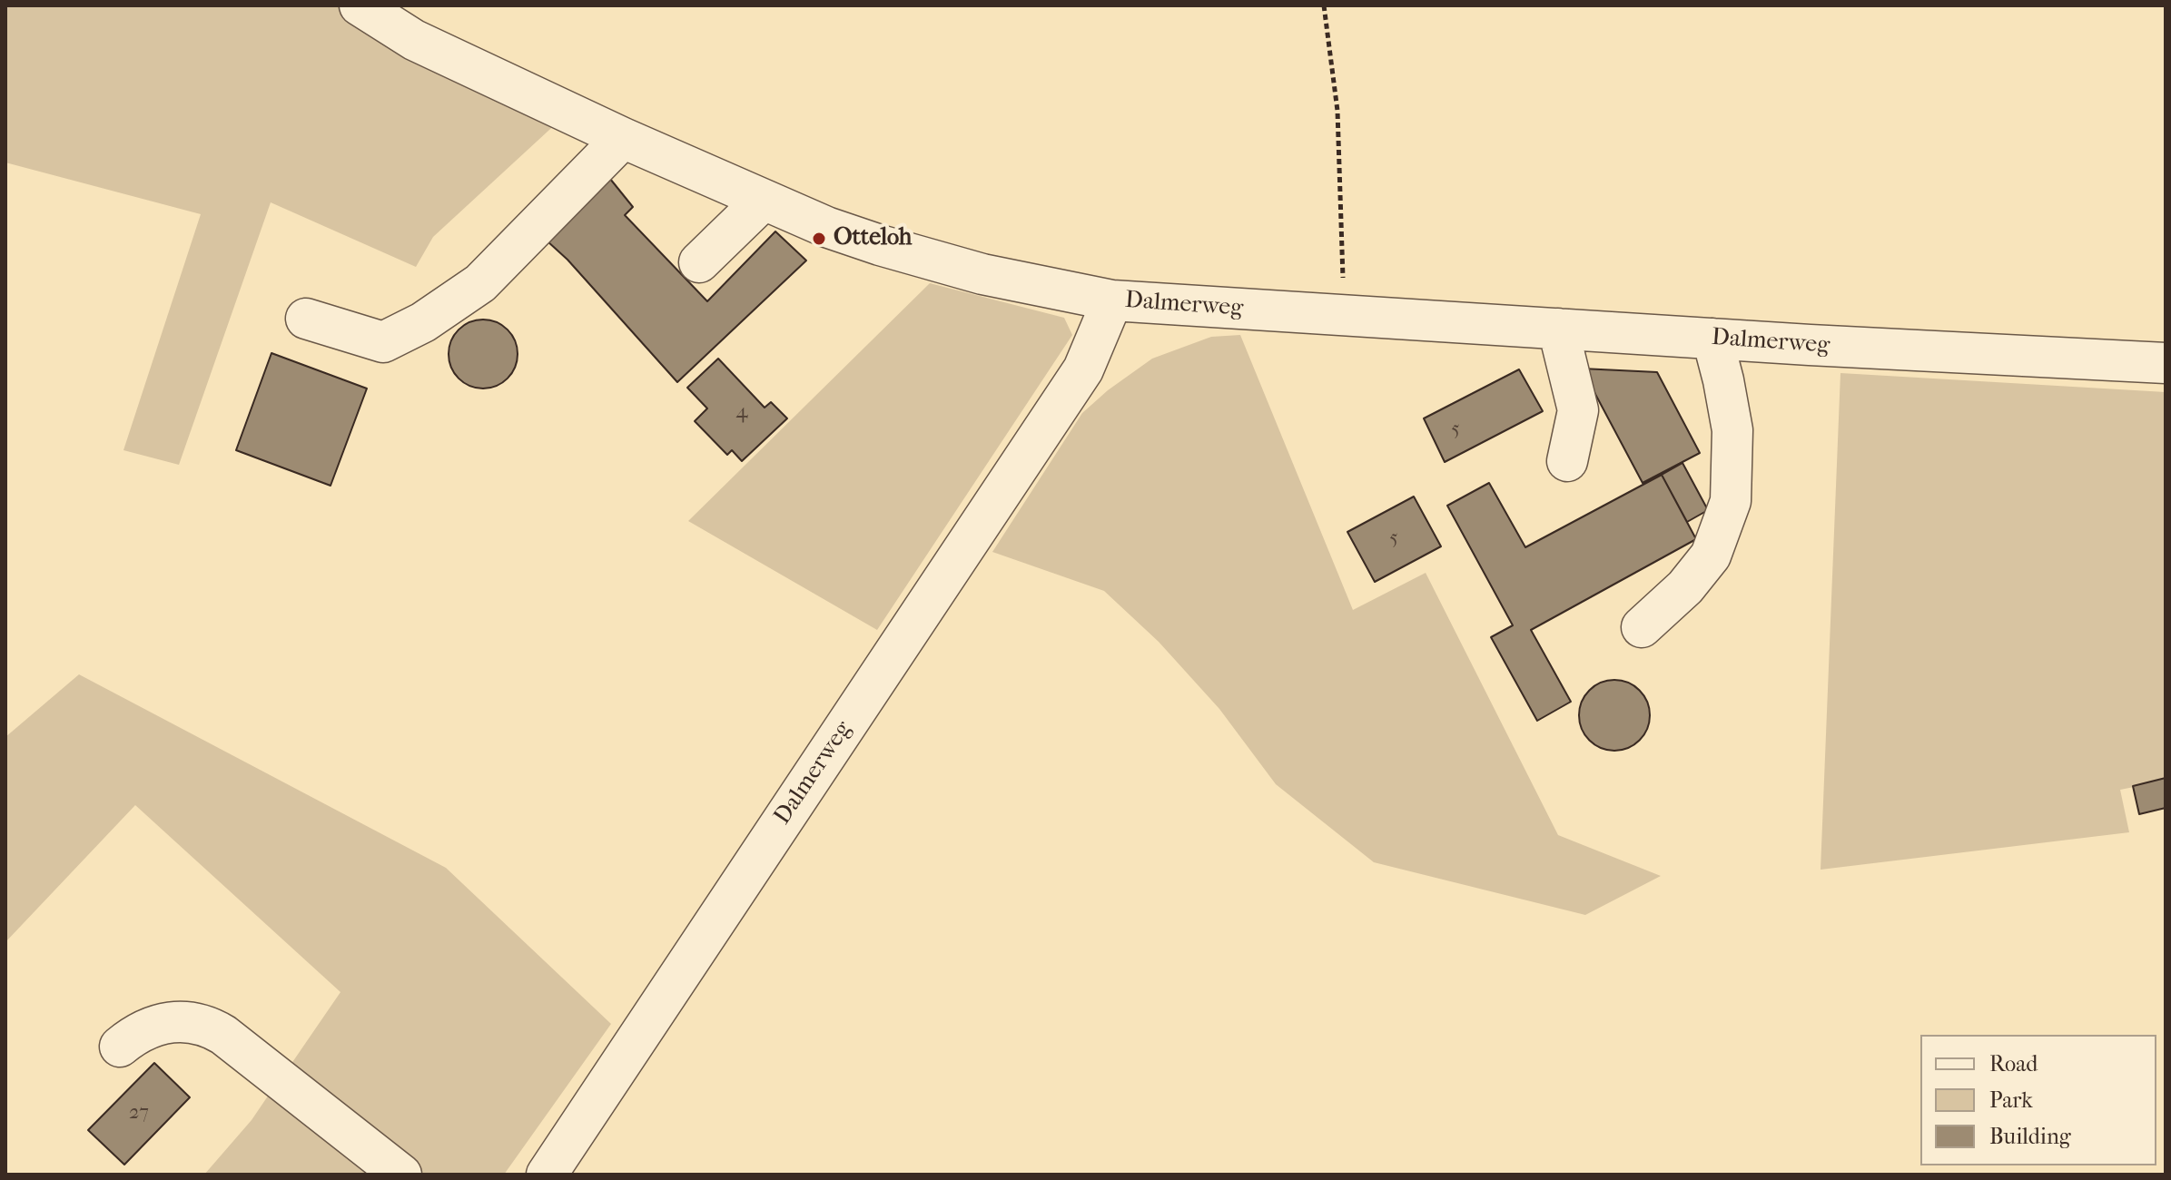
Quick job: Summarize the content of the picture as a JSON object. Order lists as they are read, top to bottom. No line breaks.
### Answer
{"streets":{"street":["Dalmerweg"]},"places":["Otteloh"],"house_numbers":["4","5","5","27"],"legend":["Road","Park","Building"]}
